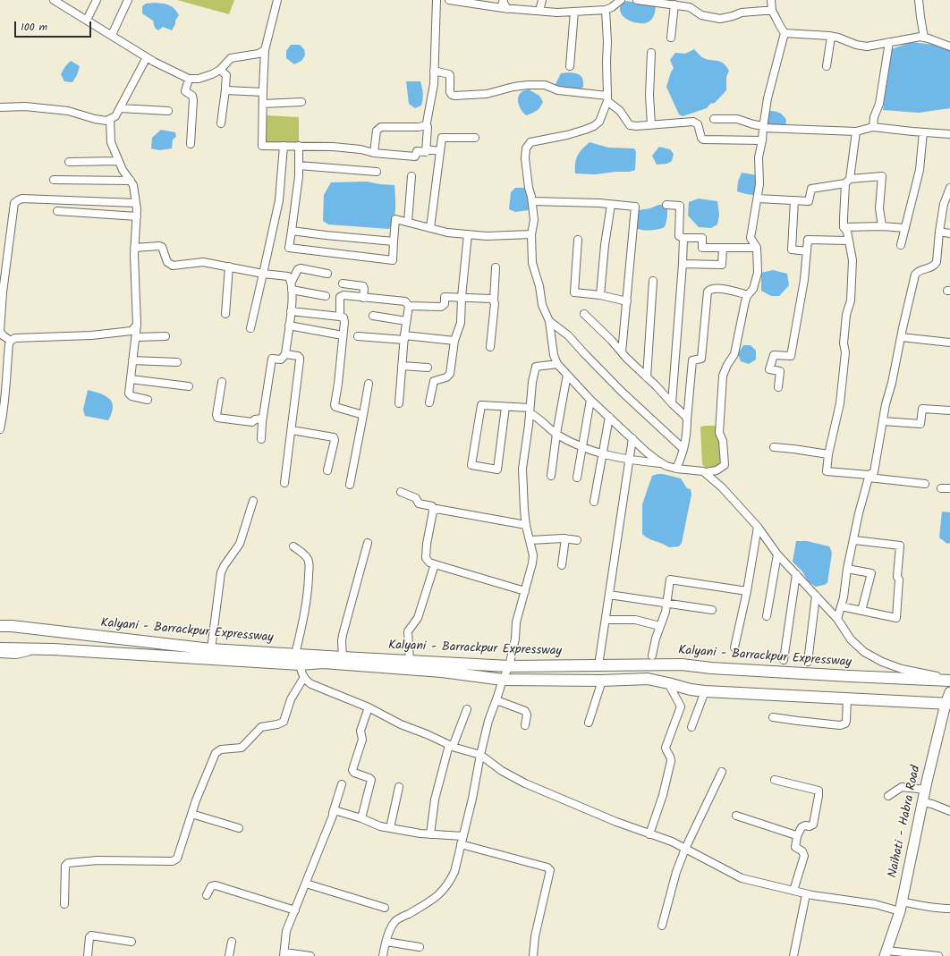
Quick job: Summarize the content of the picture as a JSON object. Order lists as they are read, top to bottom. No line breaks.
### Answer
{"streets":{"highway":["Kalyani - Barrackpur Expressway"],"main road":["Naihati - Habra Road"]},"scale_bar":"100 m"}
